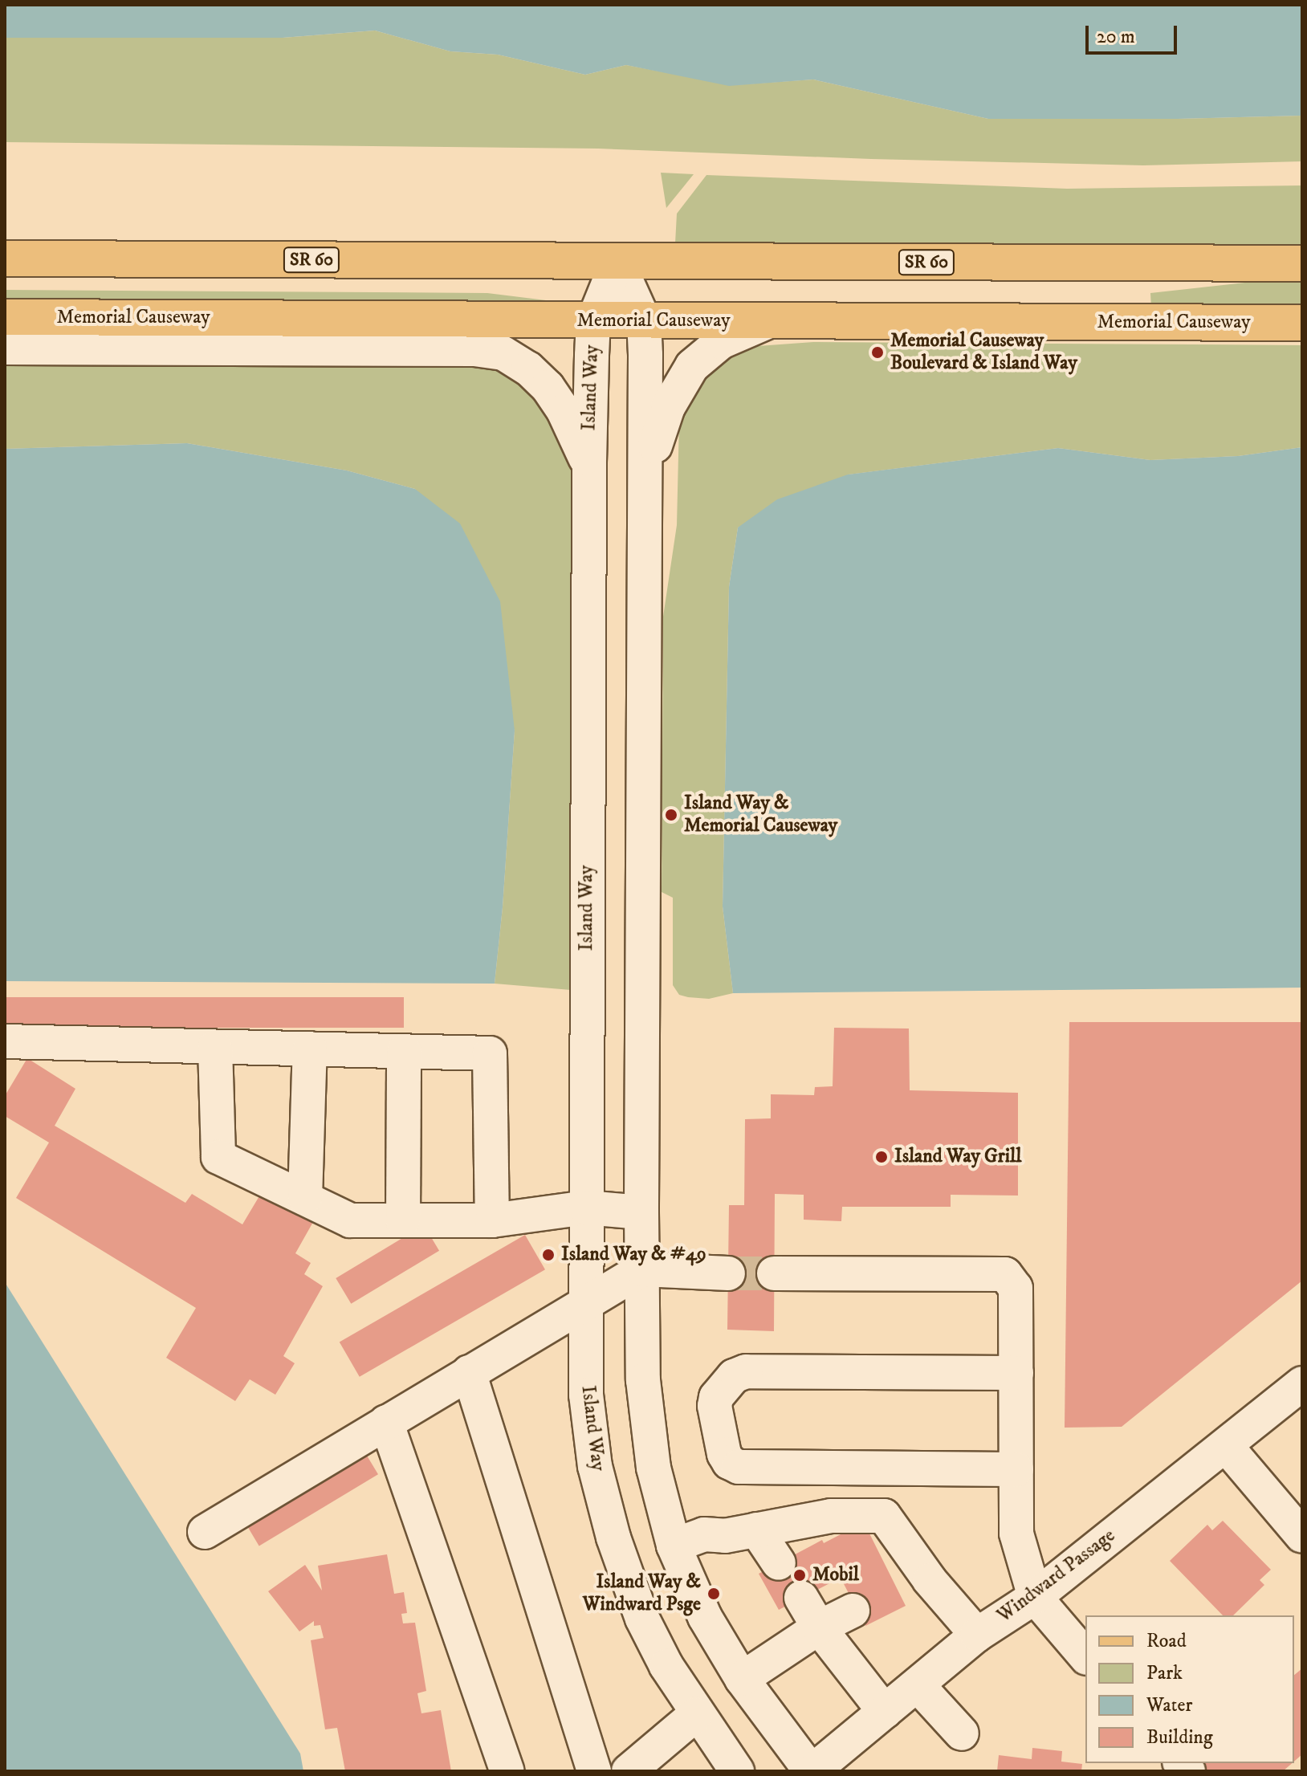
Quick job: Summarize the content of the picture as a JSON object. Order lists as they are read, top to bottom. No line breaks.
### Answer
{"streets":{"main road":["SR 60","Memorial Causeway"],"street":["Island Way","Windward Passage"]},"crossings":[["SR 60","Island Way"],["Memorial Causeway","Island Way"]],"places":["Memorial Causeway Boulevard & Island Way","Island Way & Memorial Causeway","Island Way Grill","Island Way & #49","Mobil","Island Way & Windward Psge"],"legend":["Road","Park","Water","Building"],"scale_bar":"20 m"}
